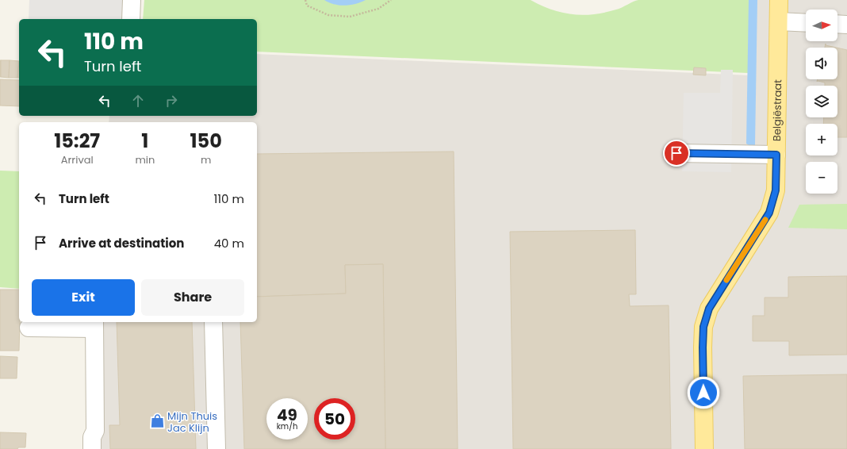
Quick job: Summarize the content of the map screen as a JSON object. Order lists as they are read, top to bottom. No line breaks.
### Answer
{"streets":{"main road":["Belgiëstraat"]},"places":{"shop":["Mijn Thuis Jac Klijn"]},"north":"right","page":{"map_buttons":["+","−"],"turn":["110 m","Turn left"],"eta":["15:27","Arrival","1","min","150","m"],"list":[{"name":"Turn left","value":"110 m"},{"name":"Arrive at destination","value":"40 m"}],"buttons":["Exit","Share"],"speed":"49 km/h","limit":"50"}}
